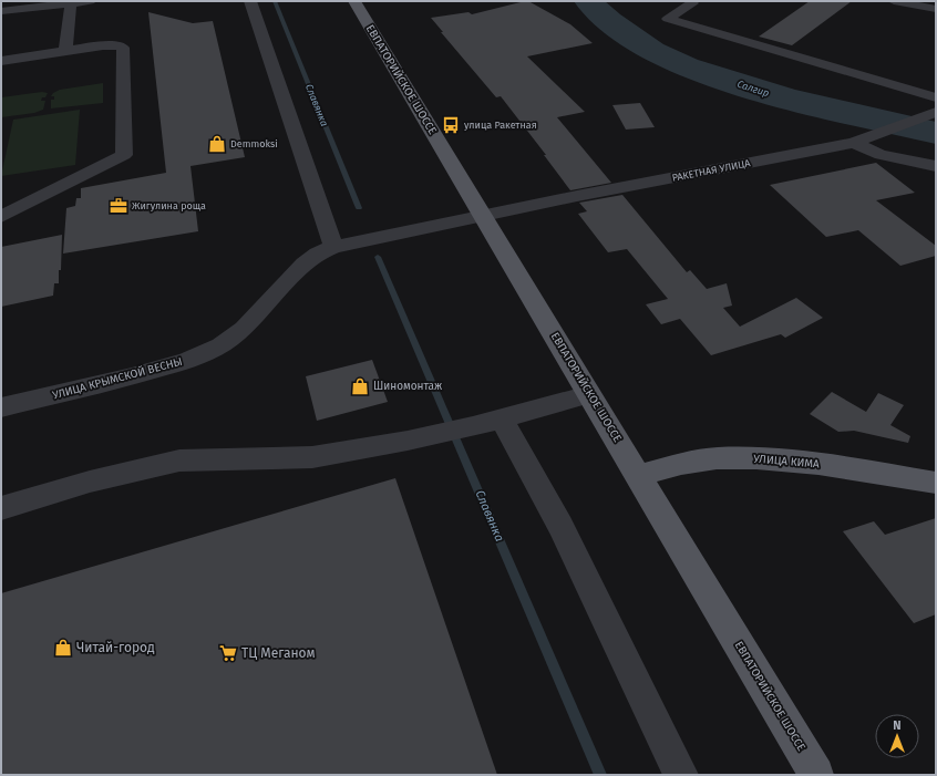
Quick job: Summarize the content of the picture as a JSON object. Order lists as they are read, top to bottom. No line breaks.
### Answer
{"streets":{"main road":["ЕВПАТОРИЙСКОЕ ШОССЕ","УЛИЦА КИМА"],"street":["РАКЕТНАЯ УЛИЦА","УЛИЦА КРЫМСКОЙ ВЕСНЫ"]},"crossings":[["ЕВПАТОРИЙСКОЕ ШОССЕ","РАКЕТНАЯ УЛИЦА"],["ЕВПАТОРИЙСКОЕ ШОССЕ","УЛИЦА КРЫМСКОЙ ВЕСНЫ"],["ЕВПАТОРИЙСКОЕ ШОССЕ","УЛИЦА КИМА"],["РАКЕТНАЯ УЛИЦА","УЛИЦА КРЫМСКОЙ ВЕСНЫ"]],"water":["Салгир","Славянка"],"places":{"bus stop":["улица Ракетная"],"shop":["Demmoksi","Шиномонтаж","Читай-город"],"office":["Жигулина роща"],"supermarket":["ТЦ Меганом"]},"north":"top"}
